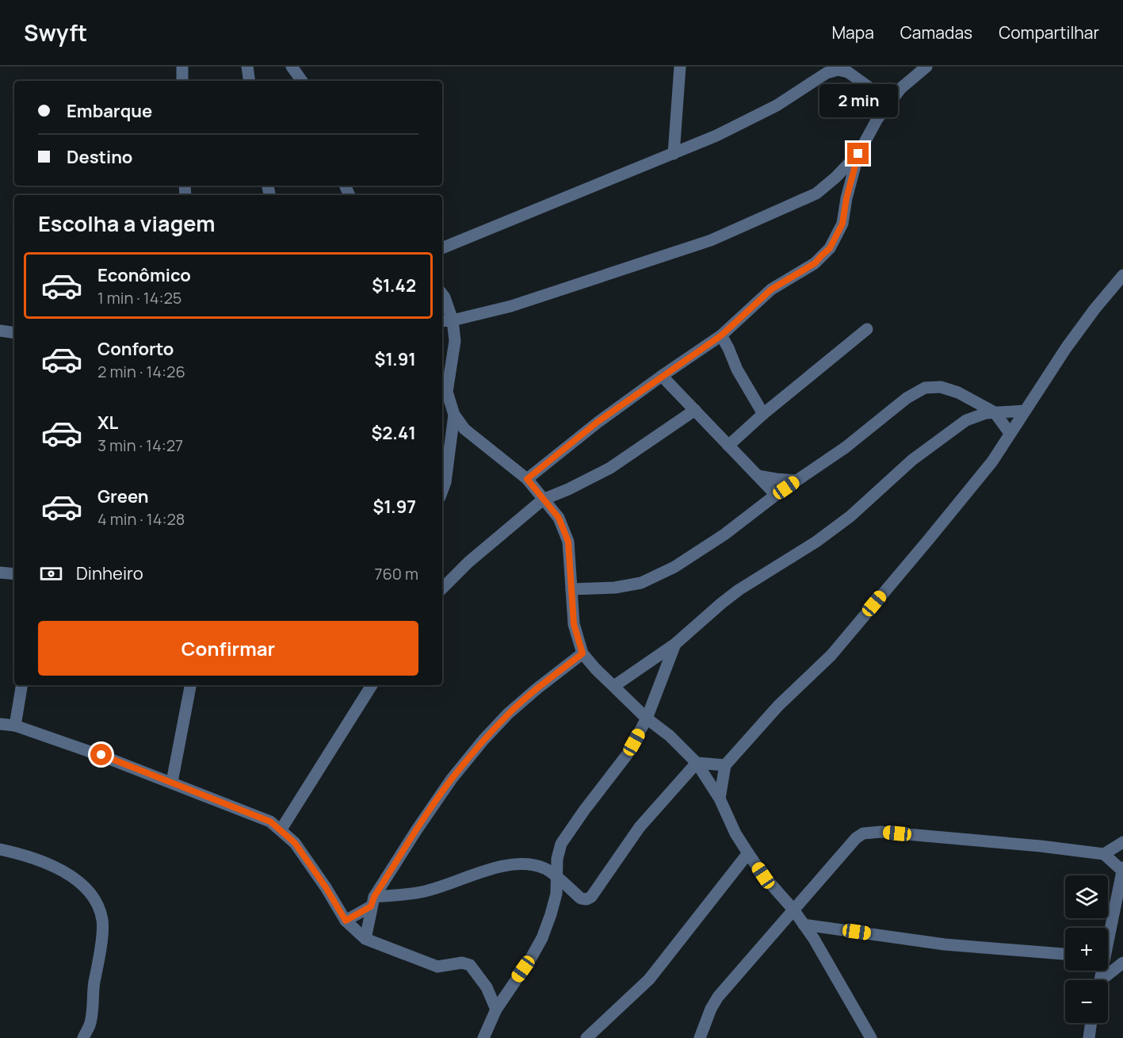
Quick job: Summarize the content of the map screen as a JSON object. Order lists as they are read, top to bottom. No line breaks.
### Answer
{"page":{"header":"Swyft","nav":["Mapa","Camadas","Compartilhar"],"banner":["Embarque","Destino"],"bubble":"2 min","heading":"Escolha a viagem","list":[{"name":"Econômico","note":"1 min · 14:25","value":"$1.42"},{"name":"Conforto","note":"2 min · 14:26","value":"$1.91"},{"name":"XL","note":"3 min · 14:27","value":"$2.41"},{"name":"Green","note":"4 min · 14:28","value":"$1.97"}],"pay":["Dinheiro","760 m"],"buttons":"Confirmar","map_buttons":["+","−"]}}
